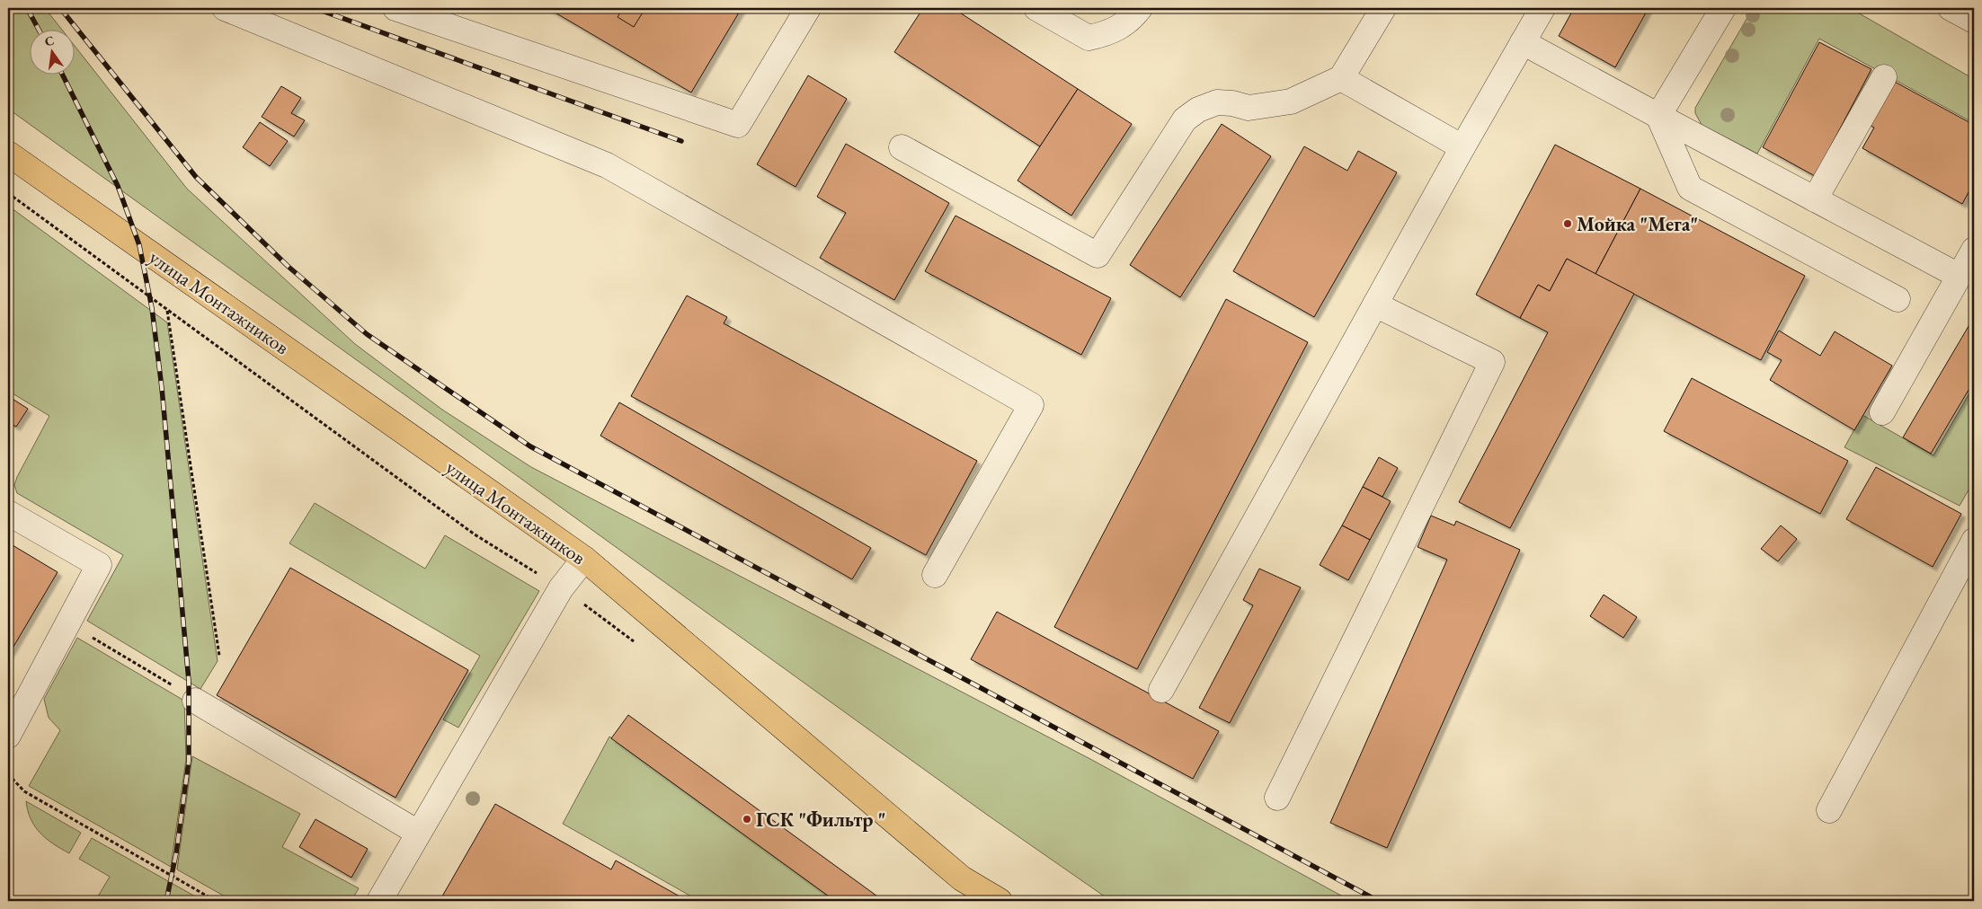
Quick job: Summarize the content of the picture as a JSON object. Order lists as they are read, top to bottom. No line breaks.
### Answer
{"streets":{"main road":["улица Монтажников"]},"places":["Мойка \"Мега\"","ГСК \"Фильтр \""],"north":"top"}
